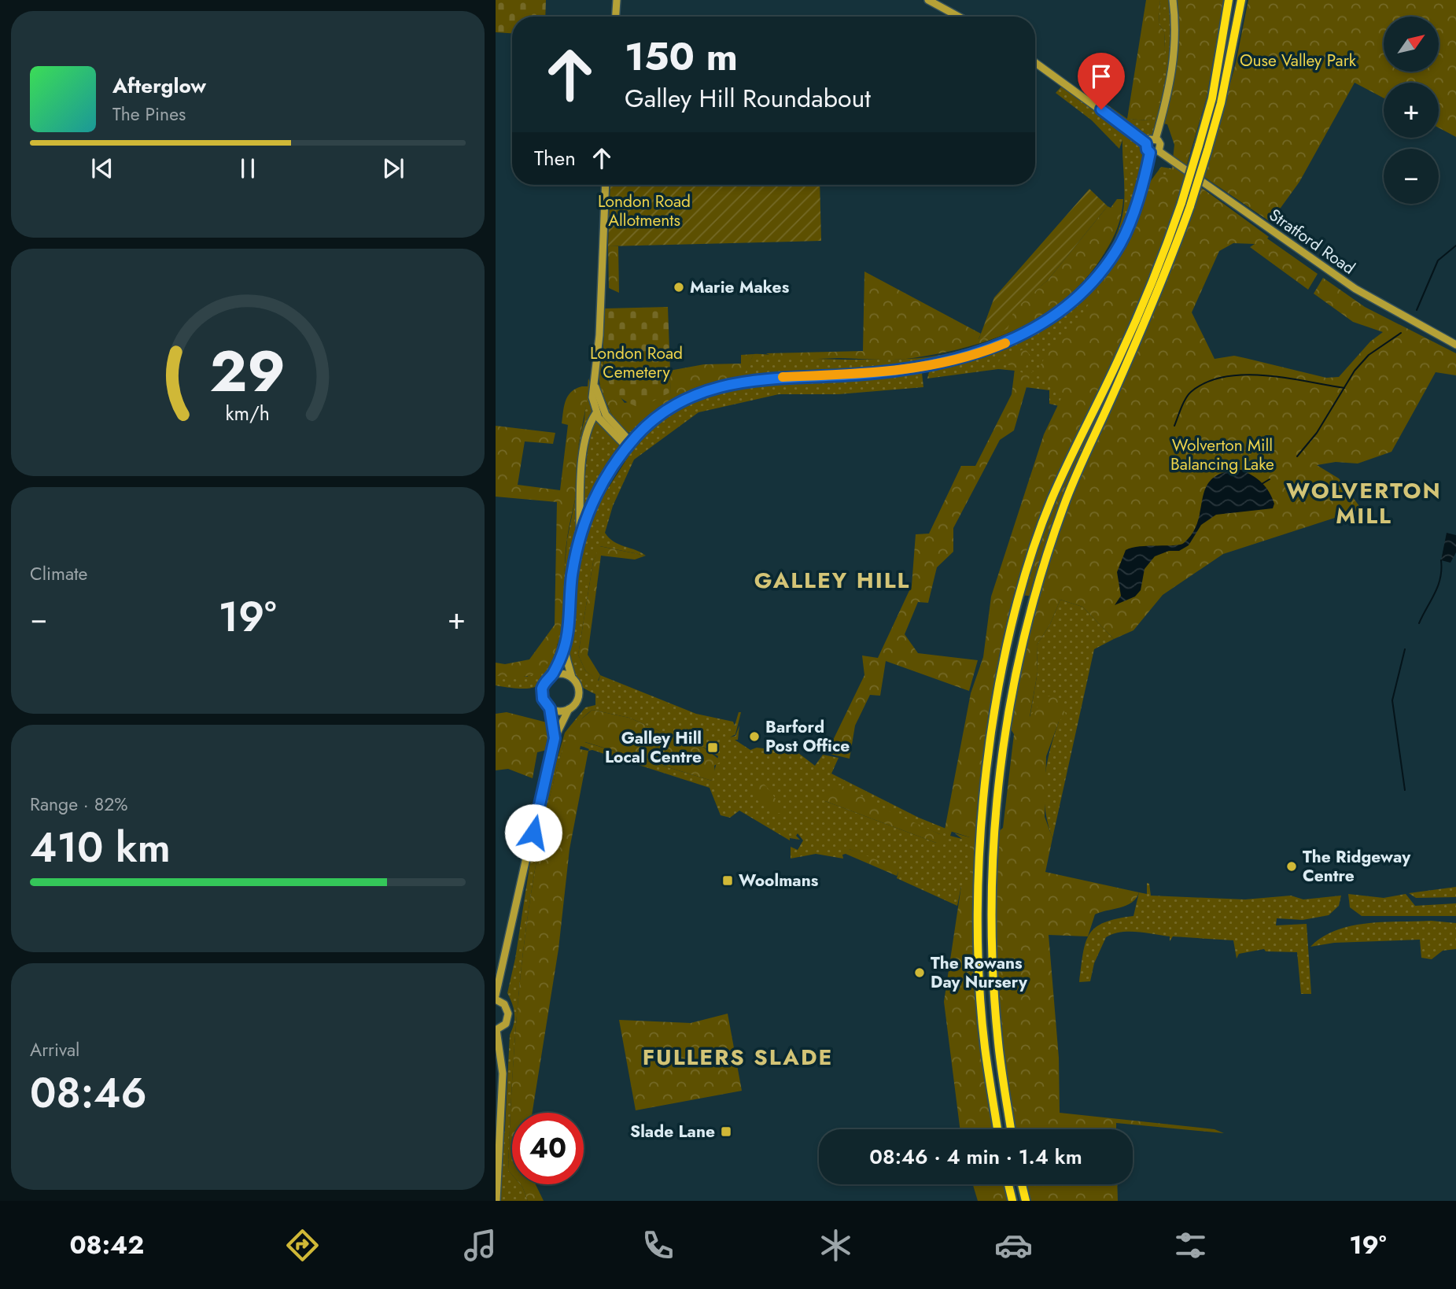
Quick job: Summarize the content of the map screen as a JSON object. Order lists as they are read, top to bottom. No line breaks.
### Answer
{"streets":{"street":["Stratford Road"]},"districts":["WOLVERTON MILL","GALLEY HILL","FULLERS SLADE"],"parks":["Ouse Valley Park","London Road Allotments","London Road Cemetery","Wolverton Mill Balancing Lake"],"places":{"other":["Marie Makes","Barford Post Office","The Ridgeway Centre","The Rowans Day Nursery"],"transit":["Galley Hill Local Centre","Woolmans","Slade Lane"]},"north":"top right","page":{"map_buttons":["+","−"],"turn":["150 m","Galley Hill Roundabout"],"song":["Afterglow","The Pines"],"then":"Then","tile":["Climate",["Range · 82%","410 km"],["Arrival","08:46"]],"heat":["−","19°","+"],"limit":"40","trip":"08:46 · 4 min · 1.4 km","tabs":["08:42","19°"],"gauge":["29","km/h"]}}
